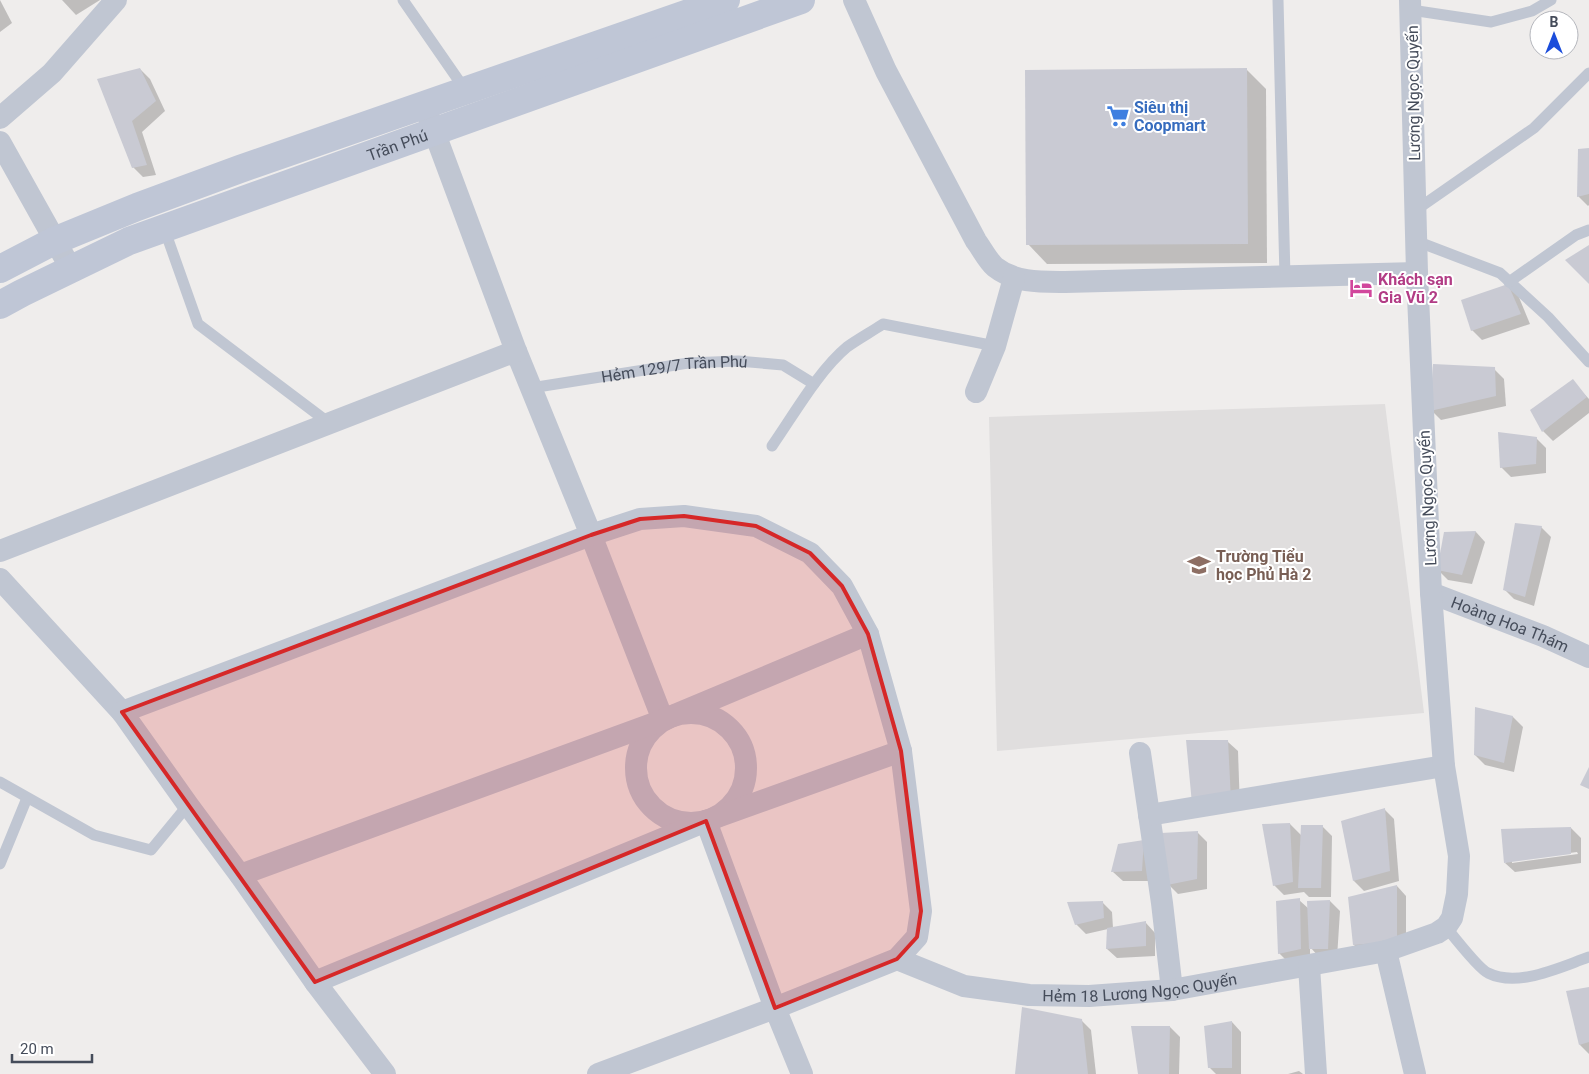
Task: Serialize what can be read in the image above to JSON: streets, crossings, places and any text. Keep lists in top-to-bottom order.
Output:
{
  "streets": {
    "main road": ["Trần Phú"],
    "street": ["Lương Ngọc Quyến", "Hoàng Hoa Thám", "Hẻm 18 Lương Ngọc Quyến"],
    "lane": ["Hẻm 129/7 Trần Phú"]
  },
  "crossings": [
    ["Lương Ngọc Quyến", "Hoàng Hoa Thám"]
  ],
  "places": {
    "supermarket": ["Siêu thị Coopmart"],
    "hotel": ["Khách sạn Gia Vũ 2"],
    "school or university": ["Trường Tiểu học Phủ Hà 2"]
  },
  "scale_bar": "20 m",
  "north": "top"
}
